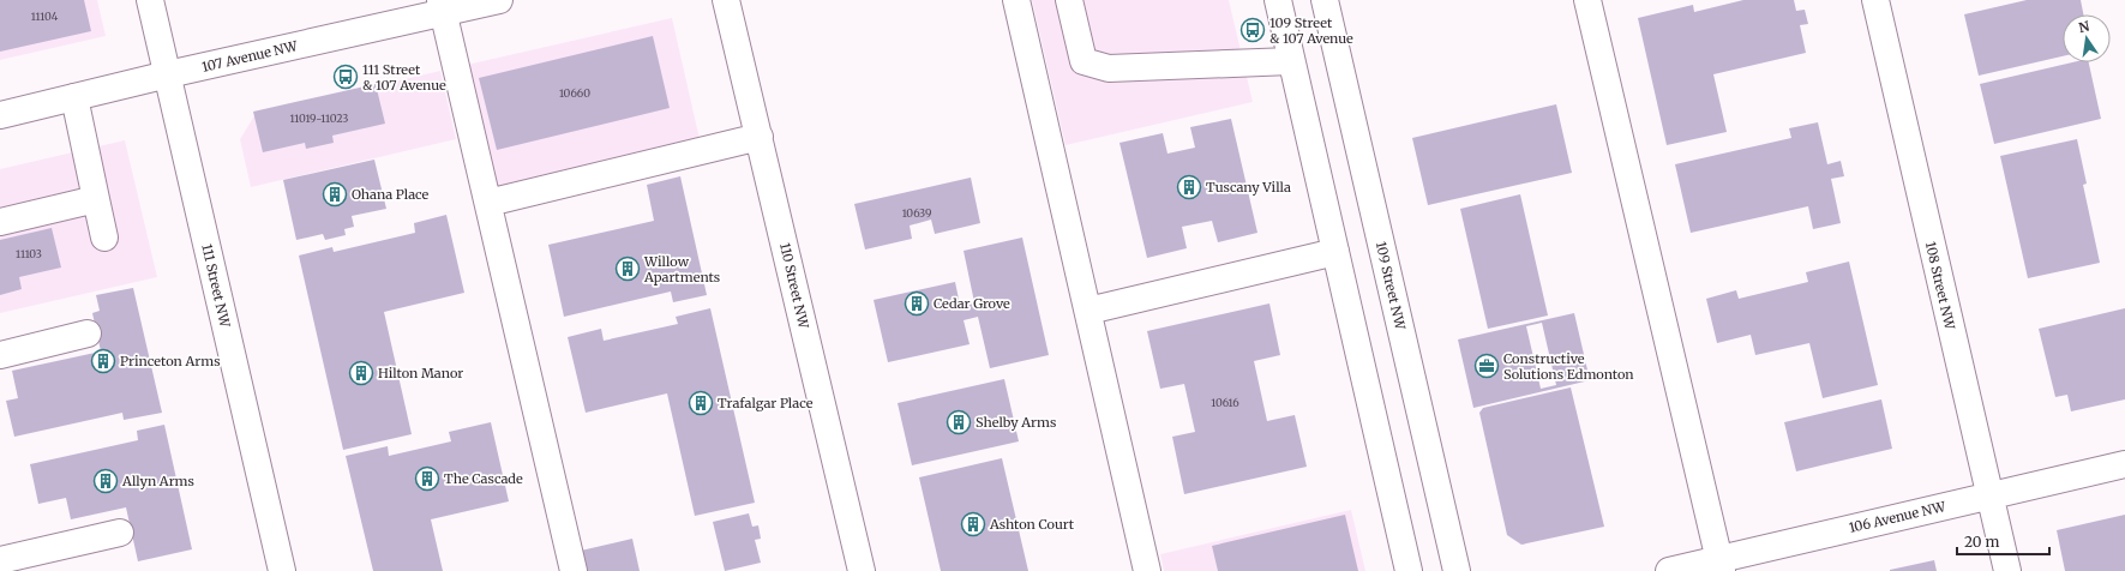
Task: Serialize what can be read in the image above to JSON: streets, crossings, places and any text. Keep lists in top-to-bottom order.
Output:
{
  "streets": {
    "street": [
      "107 Avenue NW",
      "111 Street NW",
      "110 Street NW",
      "109 Street NW",
      "108 Street NW",
      "106 Avenue NW"
    ]
  },
  "crossings": [
    ["107 Avenue NW", "111 Street NW"],
    ["108 Street NW", "106 Avenue NW"]
  ],
  "places": {
    "bus stop": ["109 Street & 107 Avenue", "111 Street & 107 Avenue"],
    "building": [
      "Tuscany Villa",
      "Ohana Place",
      "Willow Apartments",
      "Cedar Grove",
      "Princeton Arms",
      "Hilton Manor",
      "Trafalgar Place",
      "Shelby Arms",
      "The Cascade",
      "Allyn Arms",
      "Ashton Court"
    ],
    "office": ["Constructive Solutions Edmonton"]
  },
  "house_numbers": [
    "11104",
    "10660",
    "11019-11023",
    "10639",
    "11103",
    "10616"
  ],
  "scale_bar": "20 m",
  "north": "top"
}
